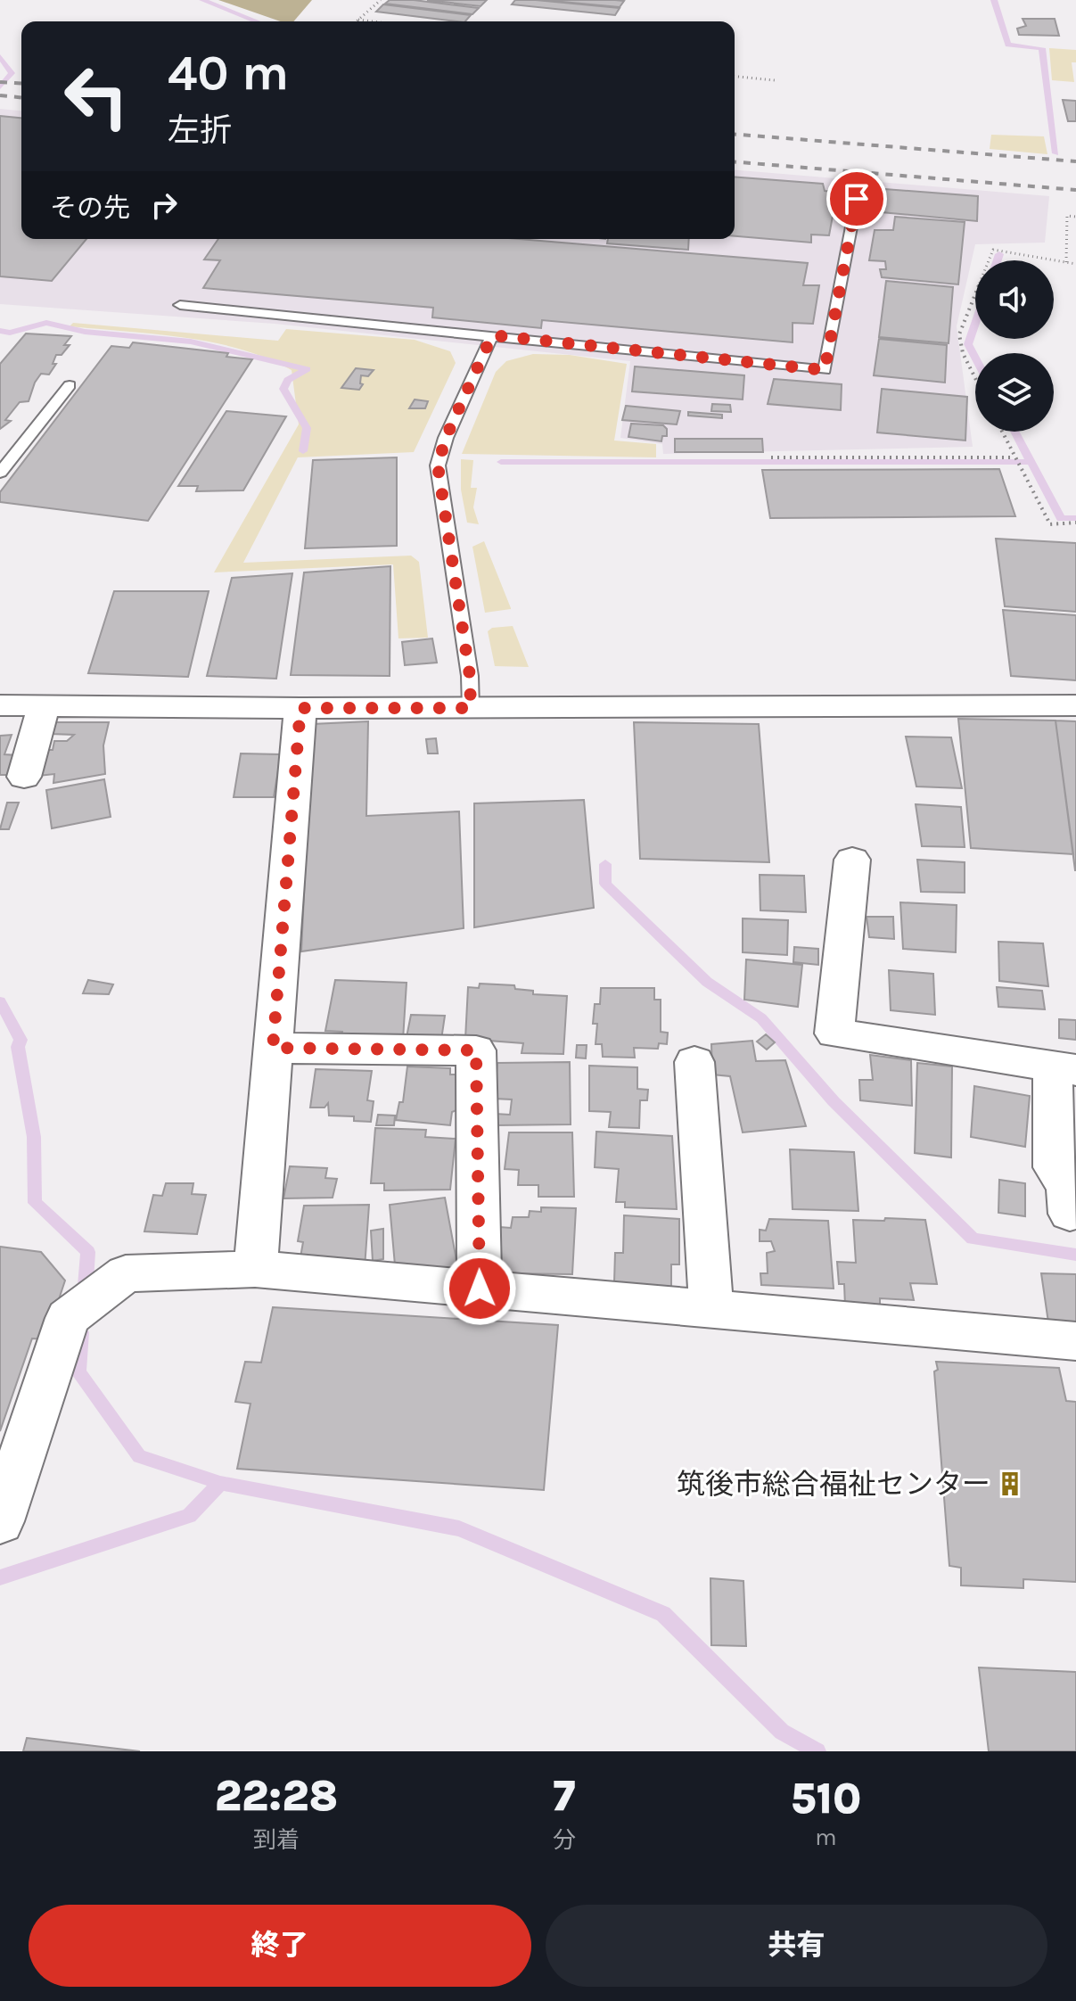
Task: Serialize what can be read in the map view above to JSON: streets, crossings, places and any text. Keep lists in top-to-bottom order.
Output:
{
  "places": {
    "building": ["筑後市総合福祉センター"]
  },
  "page": {
    "turn": ["40 m", "左折"],
    "then": "その先",
    "eta": [
      "22:28",
      "到着",
      "7",
      "分",
      "510",
      "m"
    ],
    "buttons": ["終了", "共有"]
  }
}
